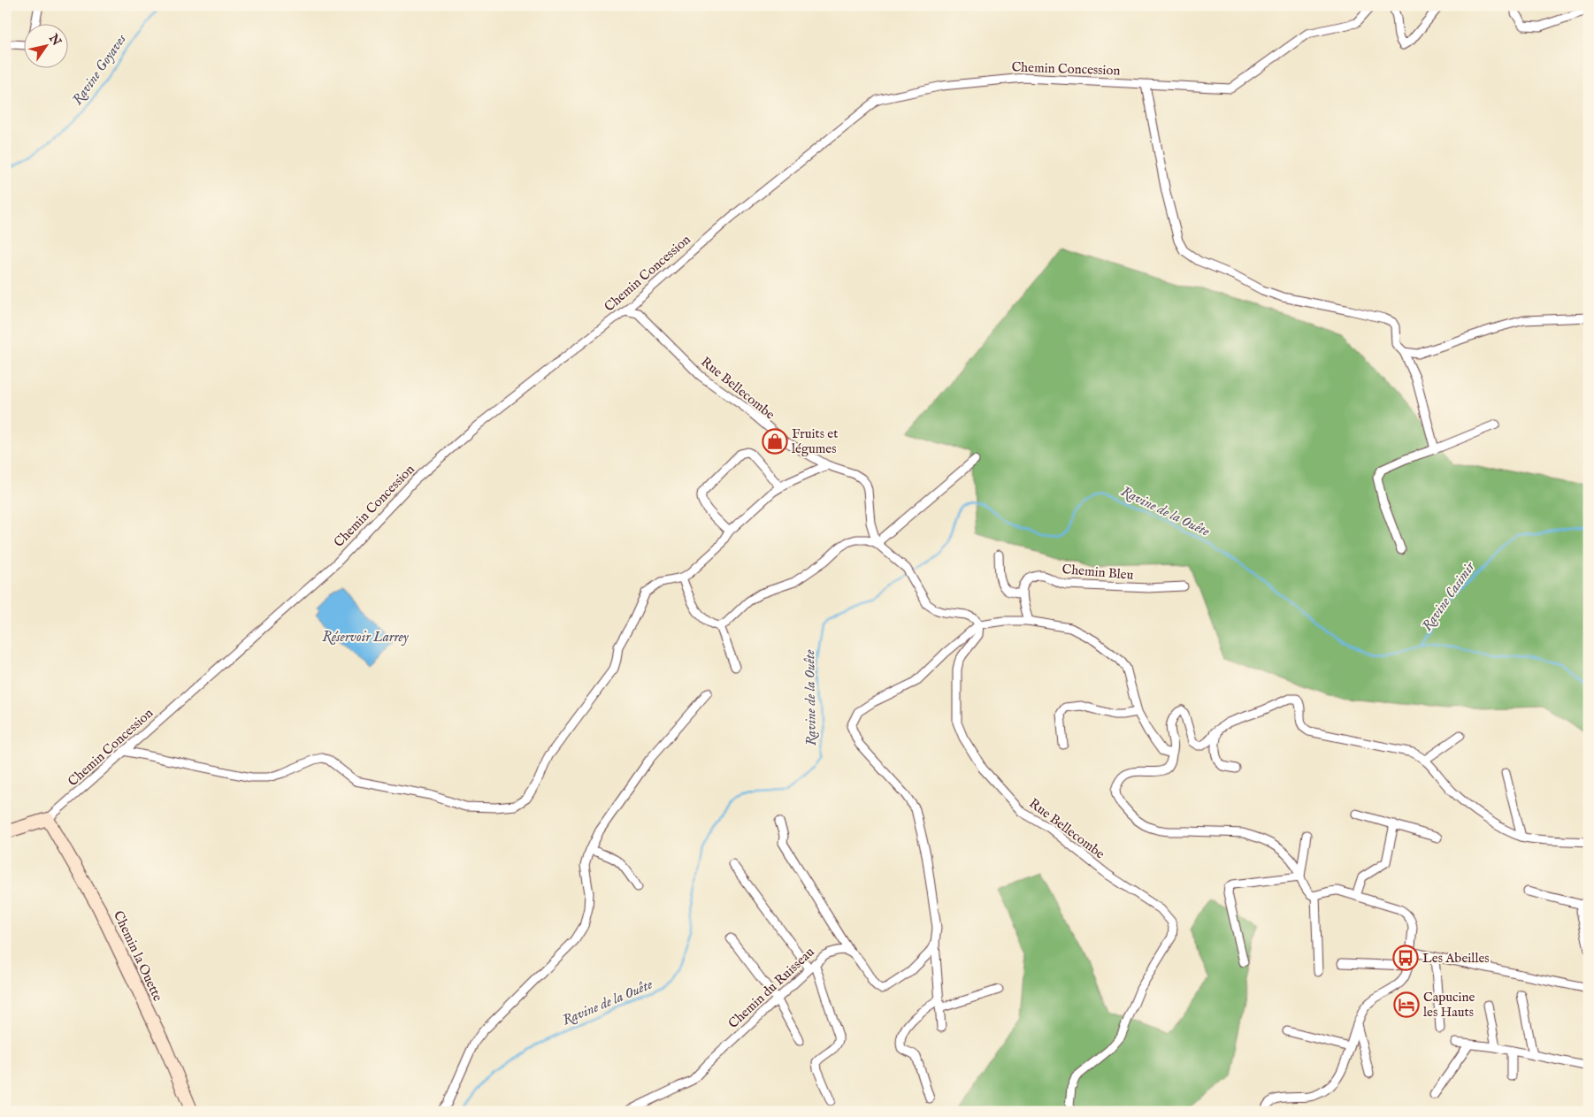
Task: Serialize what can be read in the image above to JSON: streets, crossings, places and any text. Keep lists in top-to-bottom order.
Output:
{
  "streets": {
    "street": [
      "Chemin Concession",
      "Rue Bellecombe",
      "Chemin Bleu",
      "Chemin la Ouette",
      "Chemin du Ruisseau"
    ]
  },
  "crossings": [
    ["Chemin Concession", "Rue Bellecombe"],
    ["Chemin Concession", "Chemin la Ouette"]
  ],
  "water": [
    "Ravine Goyaves",
    "Ravine de la Ouête",
    "Ravine Casimir",
    "Réservoir Larrey"
  ],
  "places": {
    "shop": ["Fruits et légumes"],
    "bus stop": ["Les Abeilles"],
    "hotel": ["Capucine les Hauts"]
  },
  "north": "top right"
}
